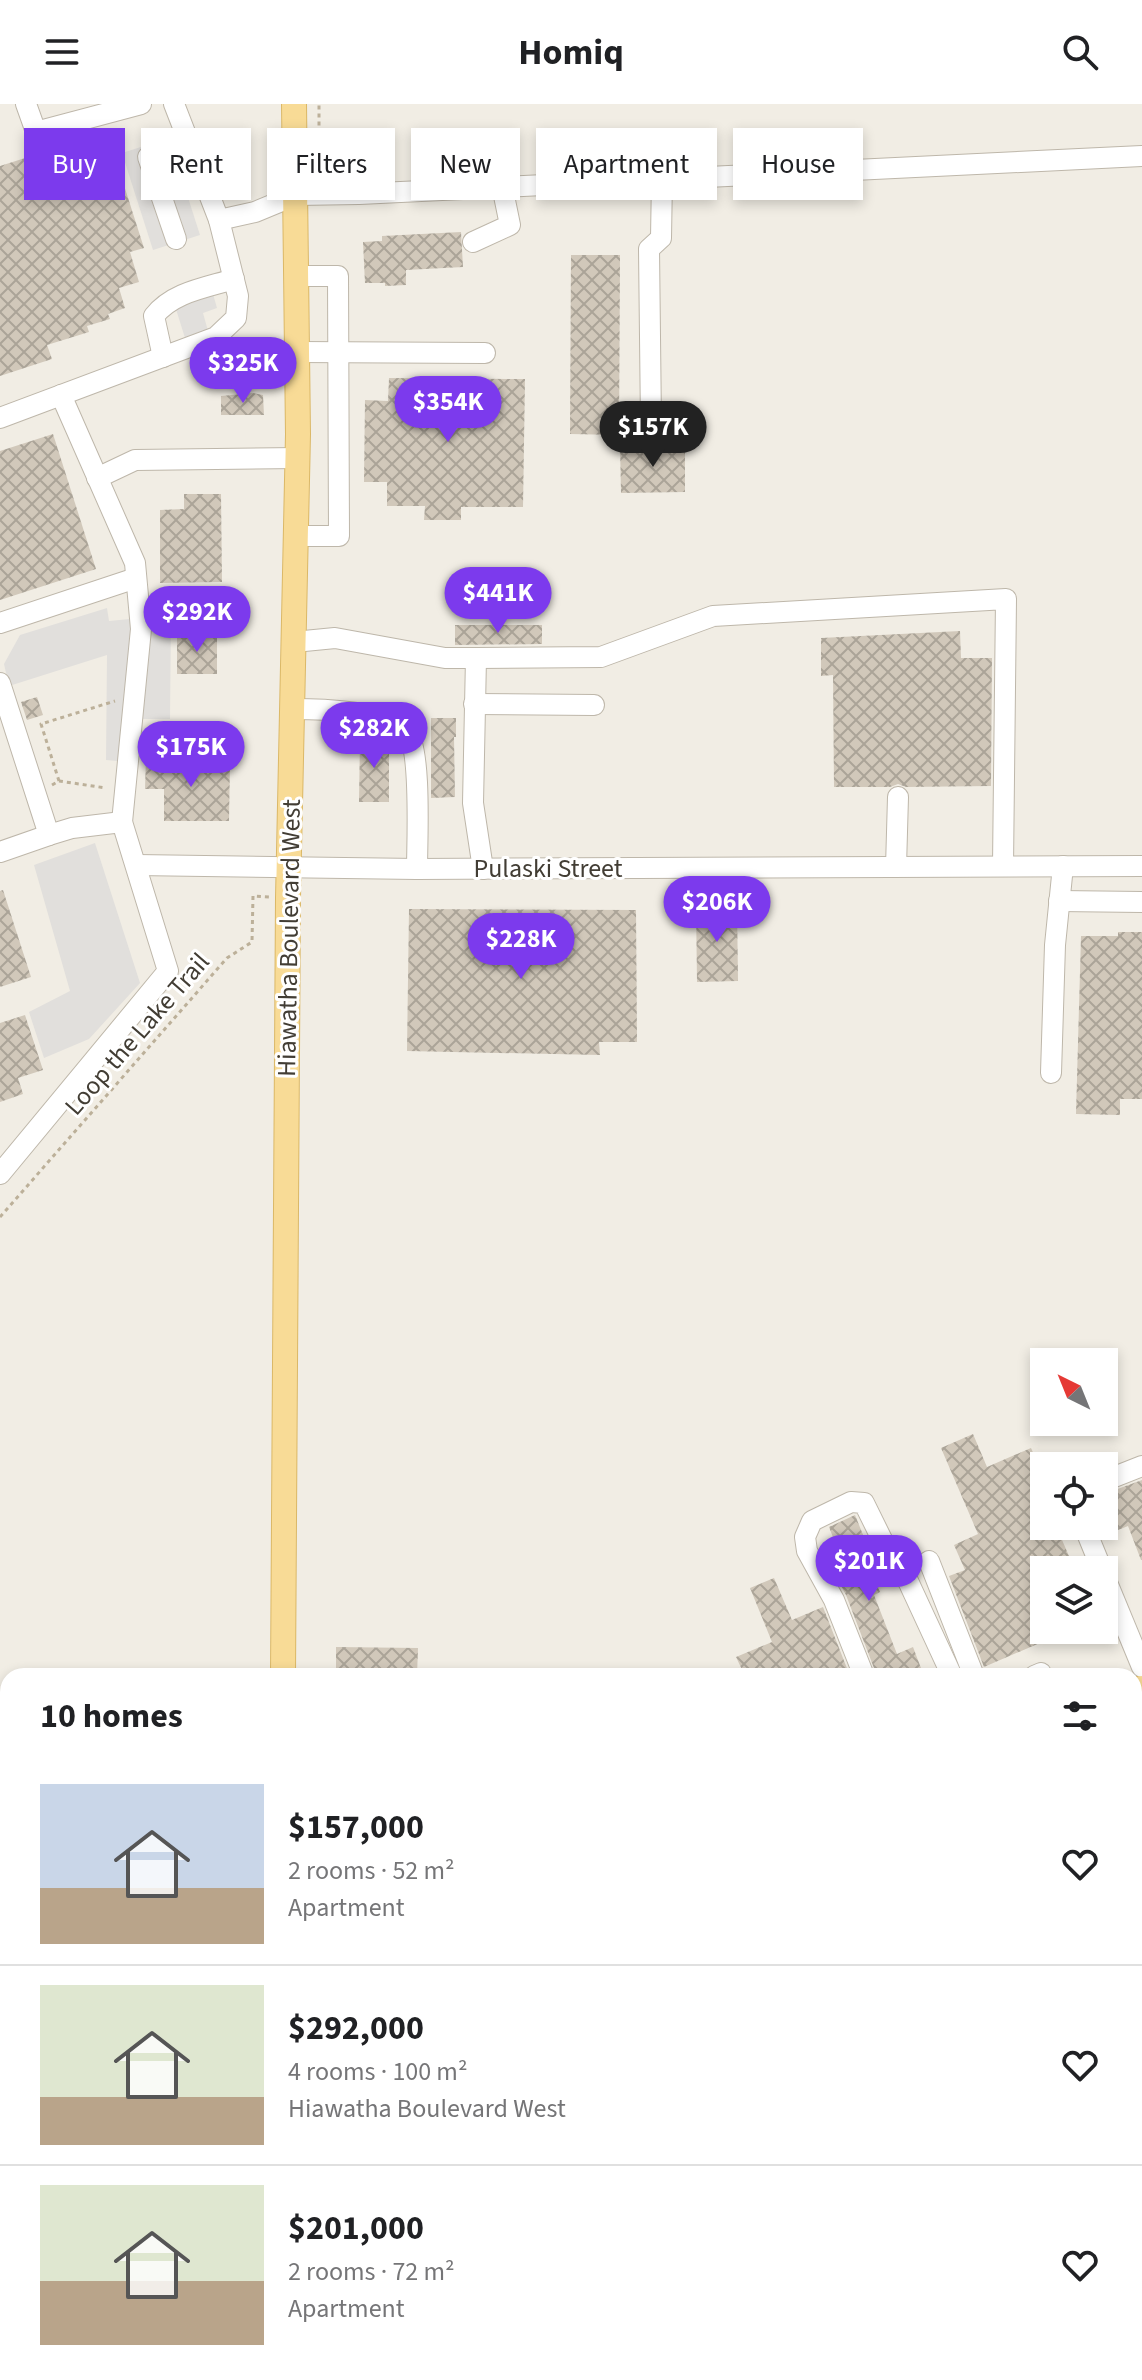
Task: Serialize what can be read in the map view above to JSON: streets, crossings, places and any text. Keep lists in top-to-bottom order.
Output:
{
  "streets": {
    "main road": ["Hiawatha Boulevard West"],
    "street": ["Pulaski Street"],
    "path": ["Loop the Lake Trail"]
  },
  "crossings": [
    ["Pulaski Street", "Hiawatha Boulevard West"],
    ["Hiawatha Boulevard West", "Loop the Lake Trail"]
  ],
  "north": "top left",
  "page": {
    "header": "Homiq",
    "chip": [
      "Buy",
      "Rent",
      "Filters",
      "New",
      "Apartment",
      "House"
    ],
    "price": [
      "$325K",
      "$354K",
      "$157K",
      "$441K",
      "$292K",
      "$282K",
      "$175K",
      "$206K",
      "$228K",
      "$201K"
    ],
    "heading": "10 homes",
    "list": [
      {
        "name": "$157,000",
        "note": "2 rooms · 52 m² · Apartment"
      },
      {
        "name": "$292,000",
        "note": "4 rooms · 100 m² · Hiawatha Boulevard West"
      },
      {
        "name": "$201,000",
        "note": "2 rooms · 72 m² · Apartment"
      }
    ]
  }
}
